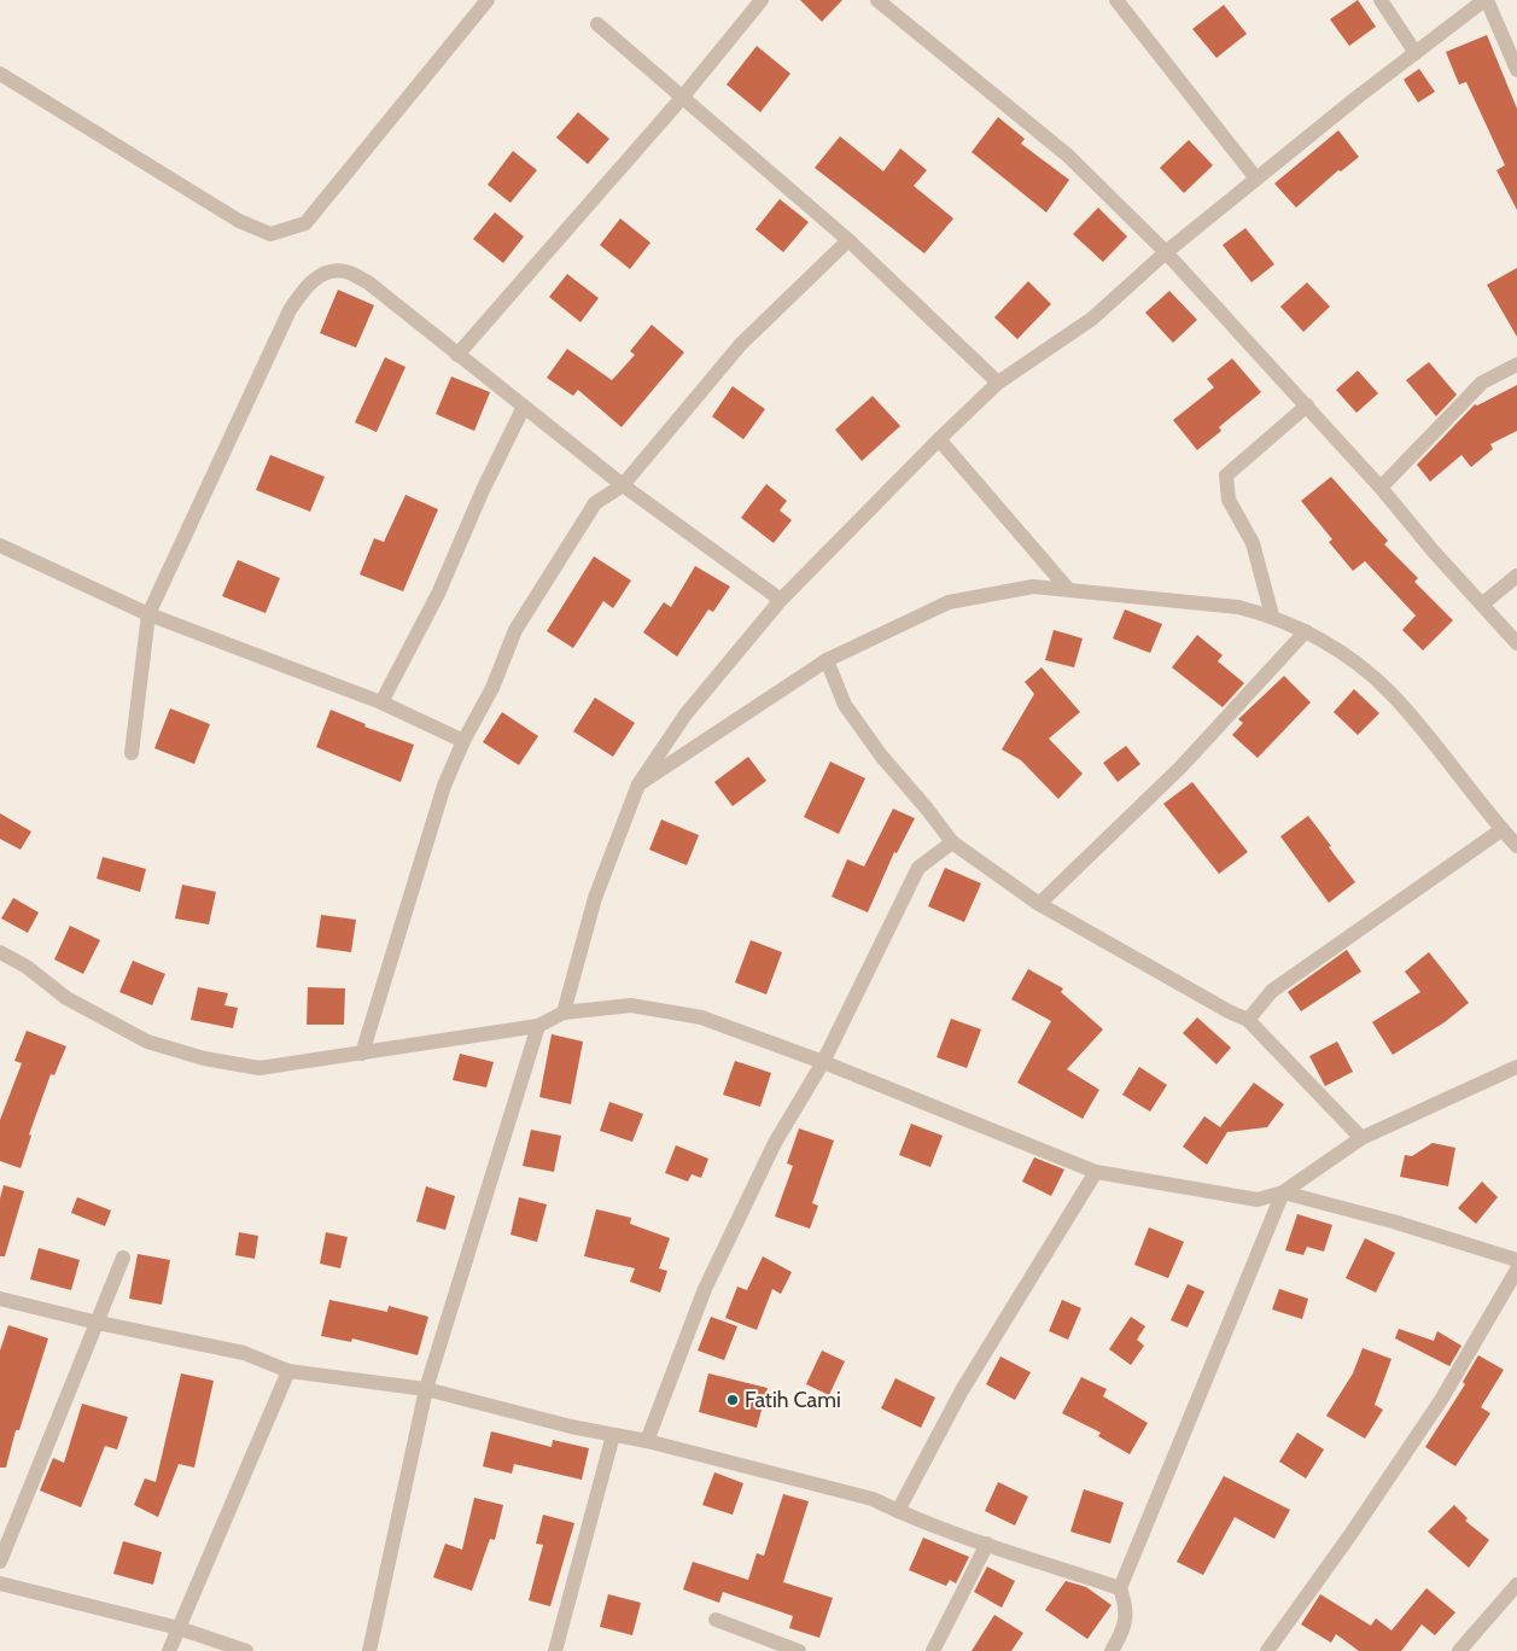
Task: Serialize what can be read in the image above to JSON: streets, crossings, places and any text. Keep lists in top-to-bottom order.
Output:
{
  "places": ["Fatih Cami"]
}
